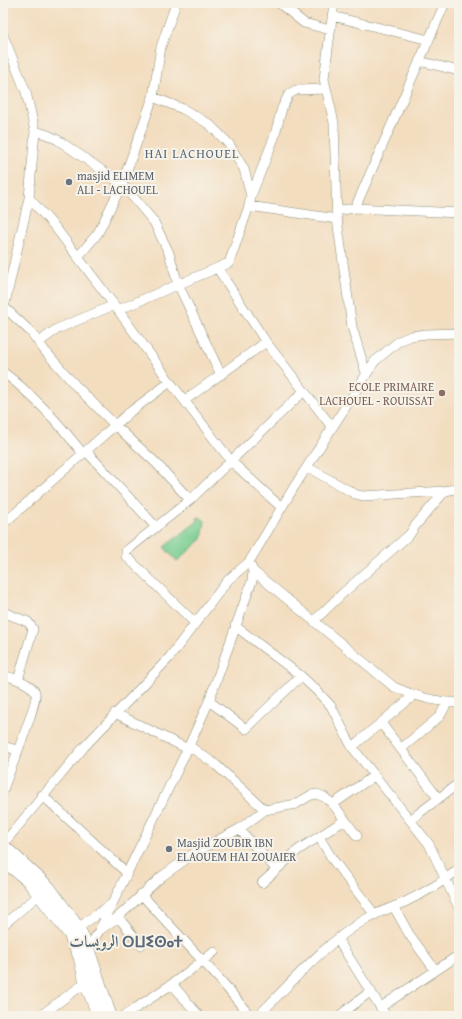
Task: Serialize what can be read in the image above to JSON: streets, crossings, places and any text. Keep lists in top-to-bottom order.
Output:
{
  "districts": ["HAI LACHOUEL", "الرويسات ⵔⵡⵉⵙⴰⵜ"],
  "places": ["masjid ELIMEM ALI - LACHOUEL", "ECOLE PRIMAIRE LACHOUEL - ROUISSAT", "Masjid ZOUBIR IBN ELAOUEM HAI ZOUAIER"]
}
